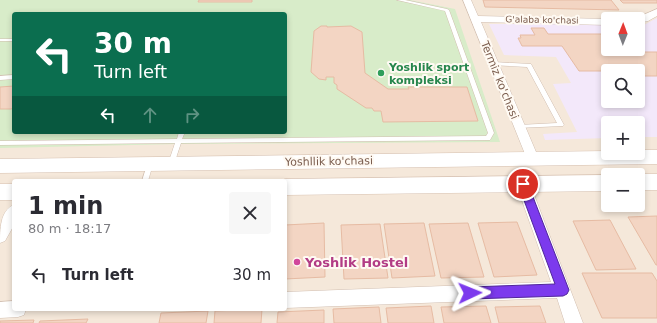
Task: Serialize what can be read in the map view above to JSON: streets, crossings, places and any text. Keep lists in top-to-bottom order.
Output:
{
  "streets": {
    "main road": ["Yoshllik ko'chasi"],
    "street": ["G'alaba ko'chasi", "Termiz ko'chasi"]
  },
  "crossings": [
    ["G'alaba ko'chasi", "Termiz ko'chasi"],
    ["Termiz ko'chasi", "Yoshllik ko'chasi"]
  ],
  "places": ["Yoshlik sport kompleksi", "Yoshlik Hostel"],
  "north": "top",
  "page": {
    "map_buttons": ["+", "−"],
    "turn": ["30 m", "Turn left"],
    "heading": ["1 min", "80 m · 18:17"],
    "list": [
      {
        "name": "Turn left",
        "value": "30 m"
      }
    ]
  }
}
